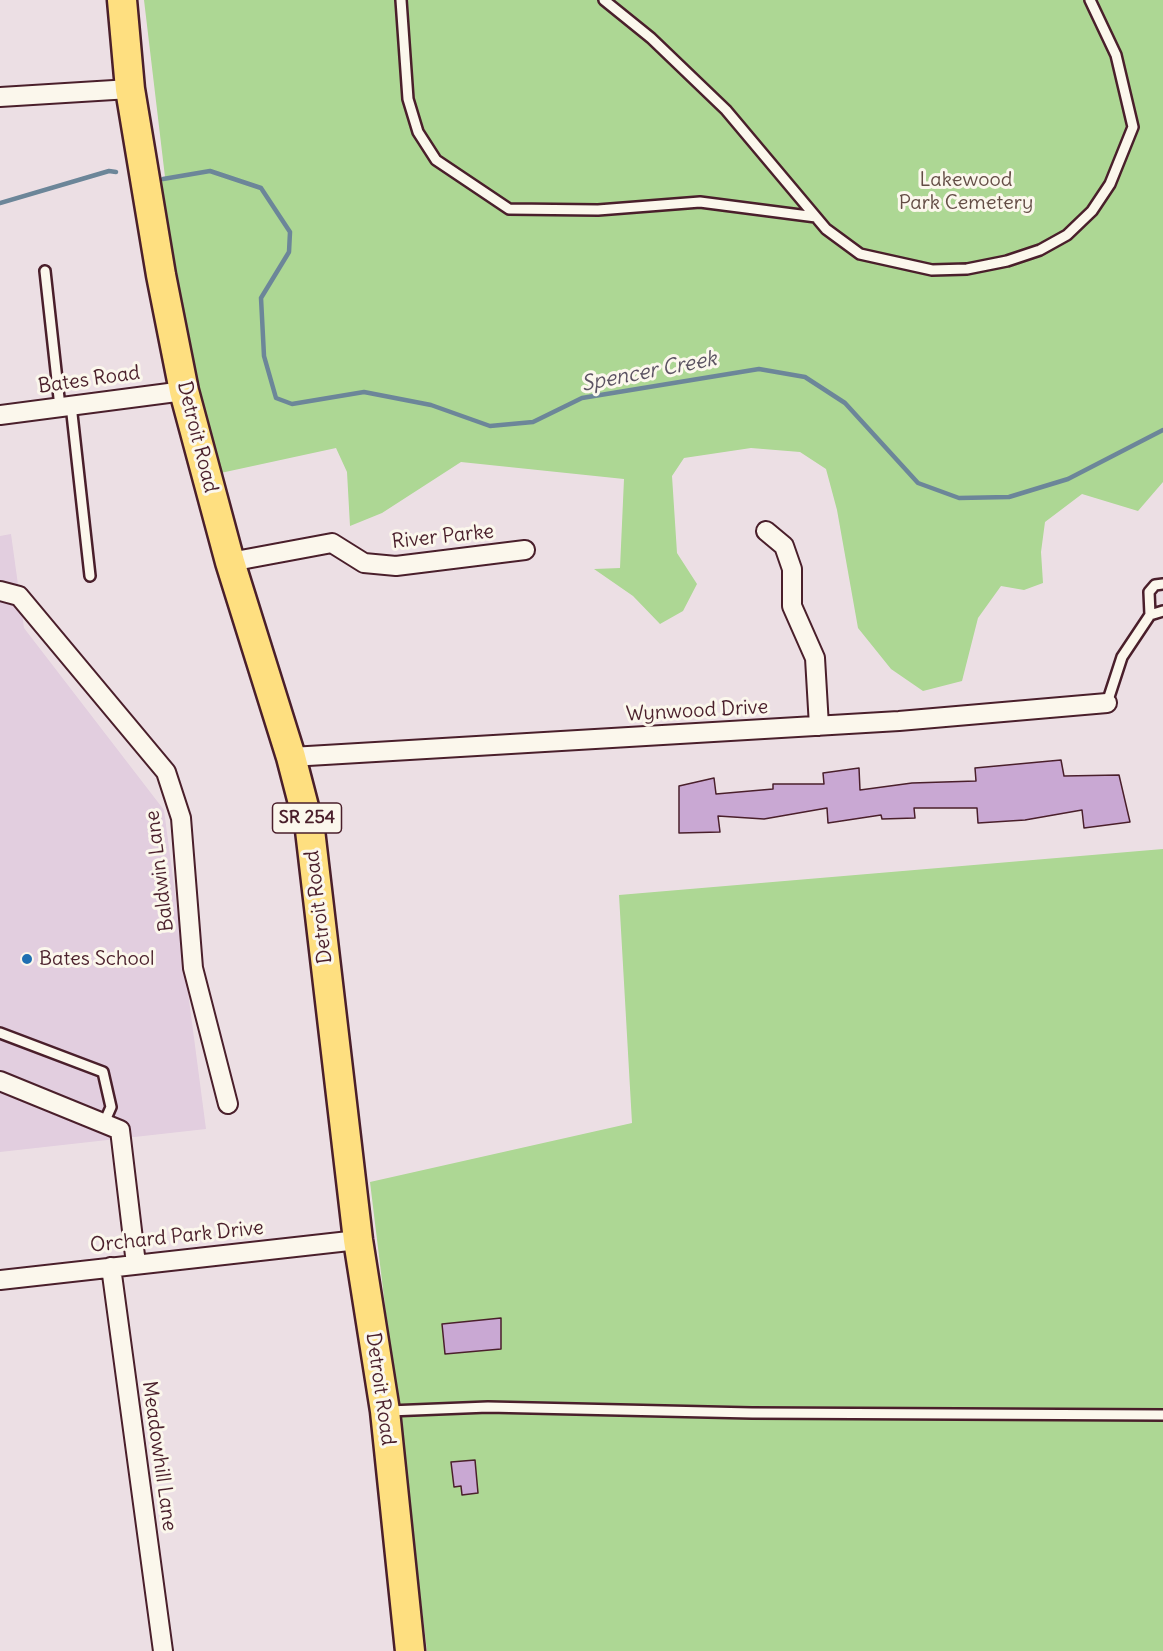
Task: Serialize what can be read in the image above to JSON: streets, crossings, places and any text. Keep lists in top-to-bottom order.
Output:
{
  "streets": {
    "main road": ["Detroit Road", "SR 254"],
    "street": [
      "Bates Road",
      "River Parke",
      "Wynwood Drive",
      "Baldwin Lane",
      "Orchard Park Drive",
      "Meadowhill Lane"
    ]
  },
  "crossings": [
    ["Bates Road", "Detroit Road"],
    ["Detroit Road", "River Parke"],
    ["Detroit Road", "Wynwood Drive"],
    ["Detroit Road", "Orchard Park Drive"],
    ["Orchard Park Drive", "Meadowhill Lane"]
  ],
  "water": ["Spencer Creek"],
  "parks": ["Lakewood Park Cemetery"],
  "places": ["Bates School"]
}
